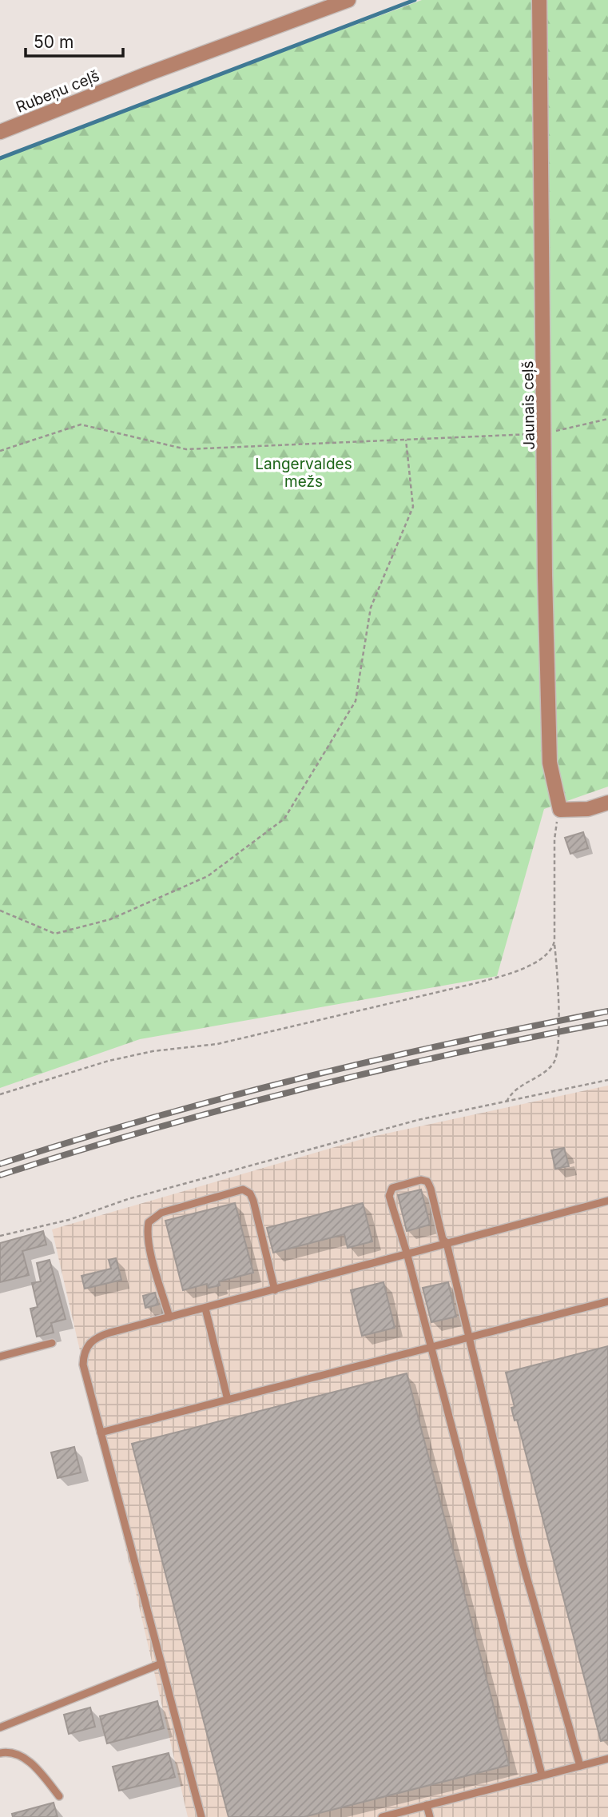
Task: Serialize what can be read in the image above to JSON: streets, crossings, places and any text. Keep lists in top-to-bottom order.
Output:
{
  "streets": {
    "street": ["Rubeņu ceļš", "Jaunais ceļš"]
  },
  "parks": ["Langervaldes mežs"],
  "scale_bar": "50 m"
}
